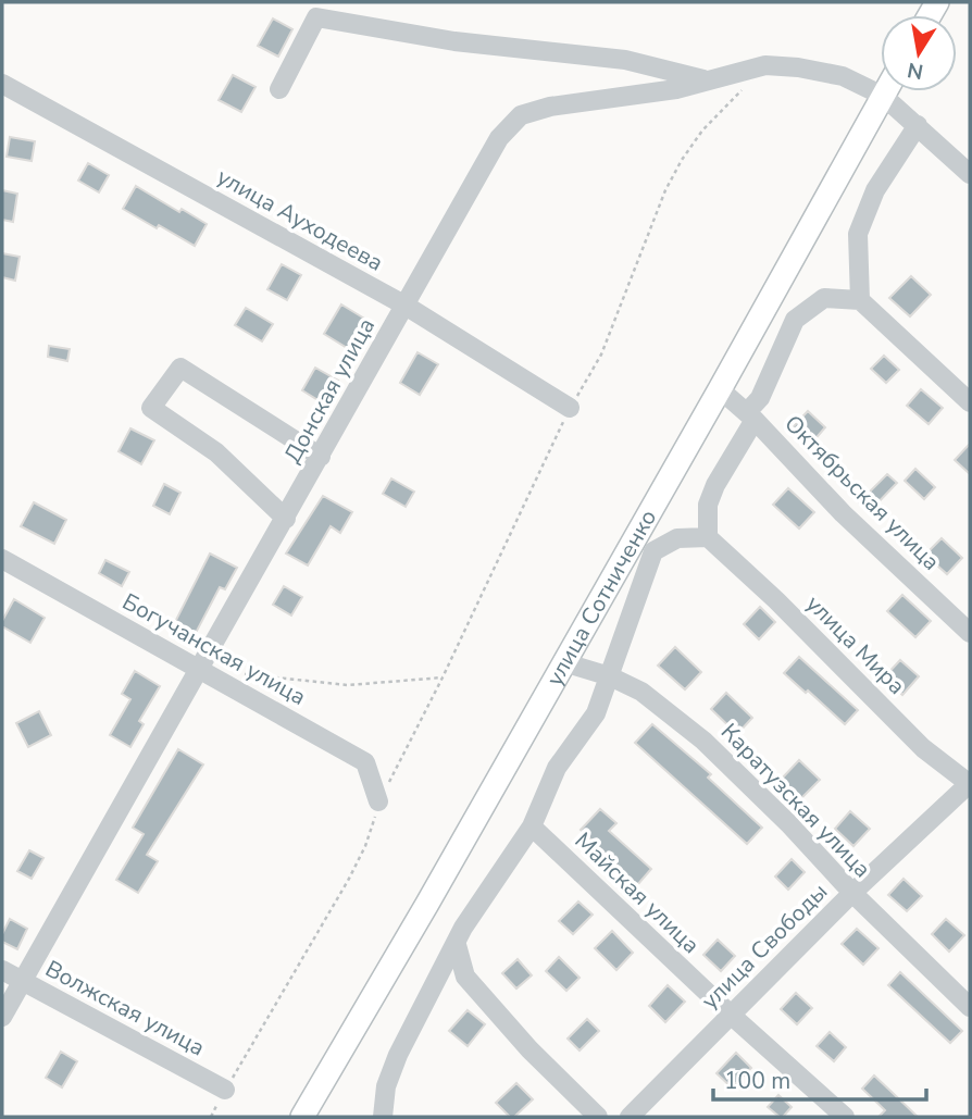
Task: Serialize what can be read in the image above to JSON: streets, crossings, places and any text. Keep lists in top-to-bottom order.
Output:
{
  "streets": {
    "main road": ["улица Сотниченко"],
    "street": [
      "улица Ауходеева",
      "Донская улица",
      "Октябрьская улица",
      "улица Мира",
      "Богучанская улица",
      "Каратузская улица",
      "Майская улица",
      "улица Свободы",
      "Волжская улица"
    ]
  },
  "crossings": [
    ["улица Ауходеева", "Донская улица"],
    ["Донская улица", "улица Сотниченко"],
    ["Донская улица", "Богучанская улица"],
    ["Донская улица", "Волжская улица"],
    ["Октябрьская улица", "улица Сотниченко"],
    ["улица Сотниченко", "Каратузская улица"],
    ["улица Мира", "улица Свободы"],
    ["Каратузская улица", "улица Свободы"],
    ["Майская улица", "улица Свободы"]
  ],
  "scale_bar": "100 m",
  "north": "bottom"
}
